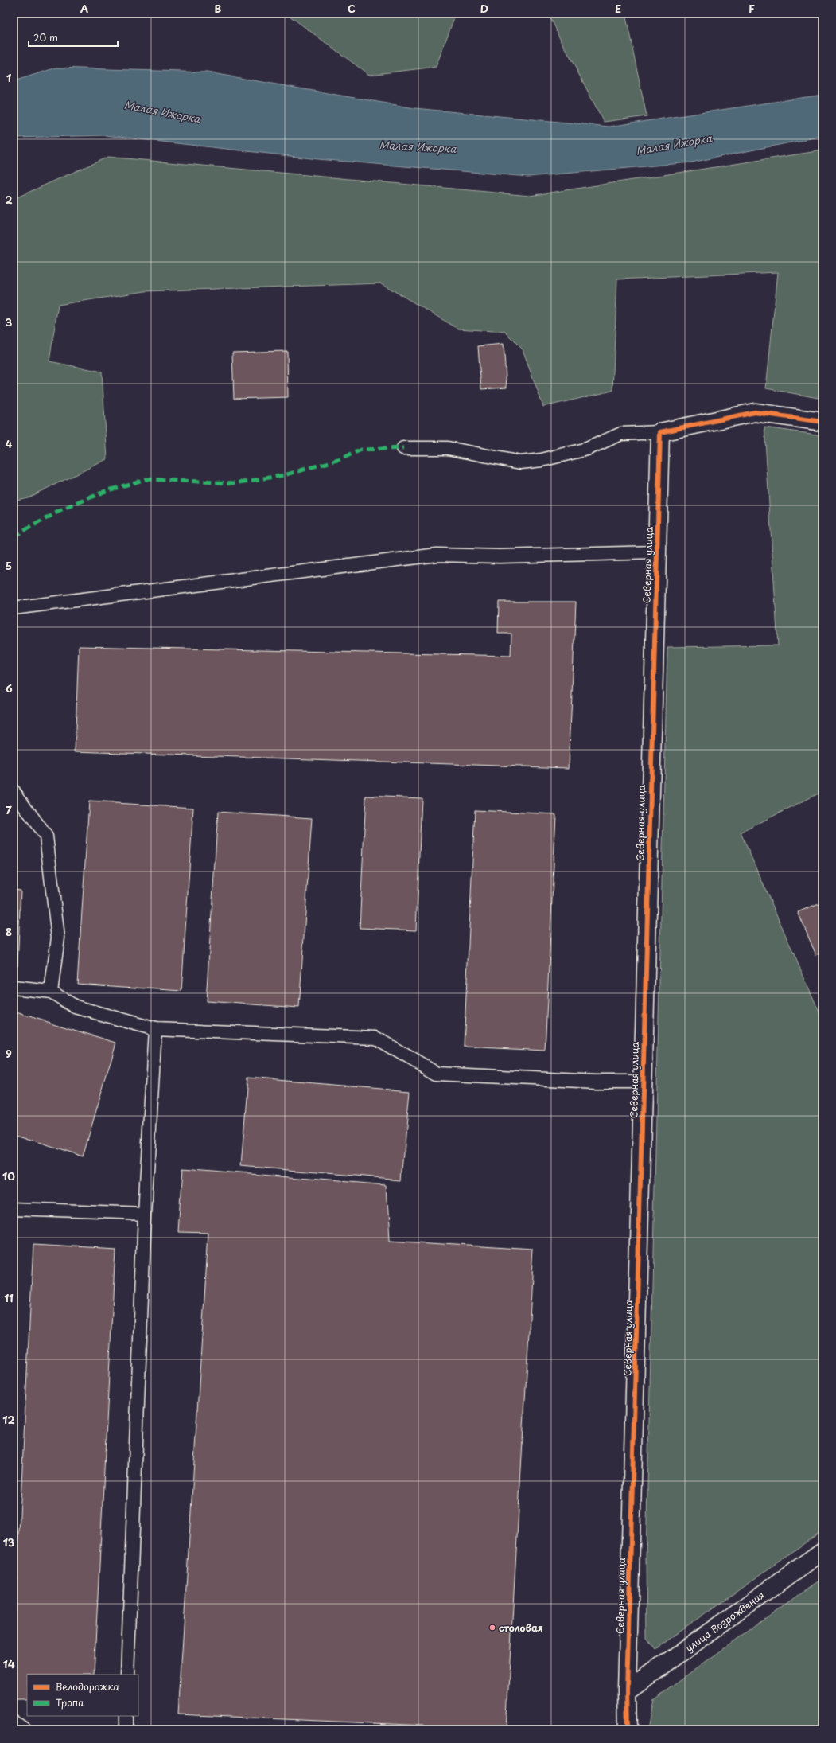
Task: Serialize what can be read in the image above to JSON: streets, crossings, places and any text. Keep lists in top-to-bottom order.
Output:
{
  "streets": {
    "street": ["Северная улица", "улица Возрождения"]
  },
  "crossings": [
    ["Северная улица", "улица Возрождения"]
  ],
  "water": ["Малая Ижорка"],
  "places": ["столовая"],
  "legend": ["Велодорожка", "Тропа"],
  "scale_bar": "20 m",
  "grid": {
    "columns": [
      "A",
      "B",
      "C",
      "D",
      "E",
      "F"
    ],
    "rows": [
      "1",
      "2",
      "3",
      "4",
      "5",
      "6",
      "7",
      "8",
      "9",
      "10",
      "11",
      "12",
      "13",
      "14"
    ]
  }
}
